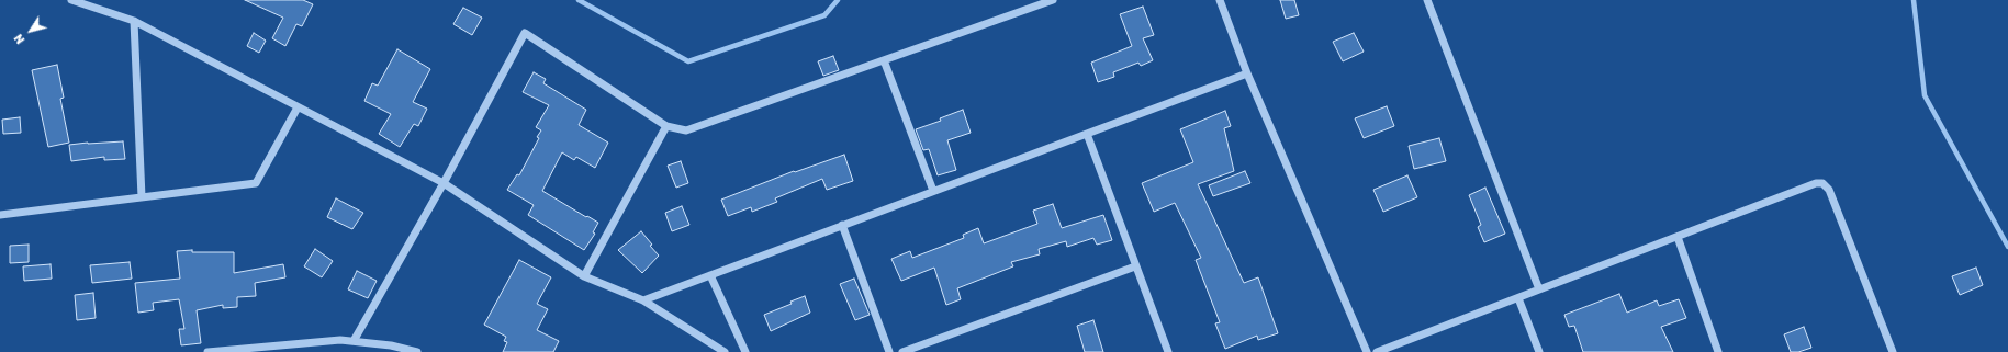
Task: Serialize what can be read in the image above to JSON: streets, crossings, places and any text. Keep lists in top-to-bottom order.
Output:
{
  "north": "bottom left"
}
